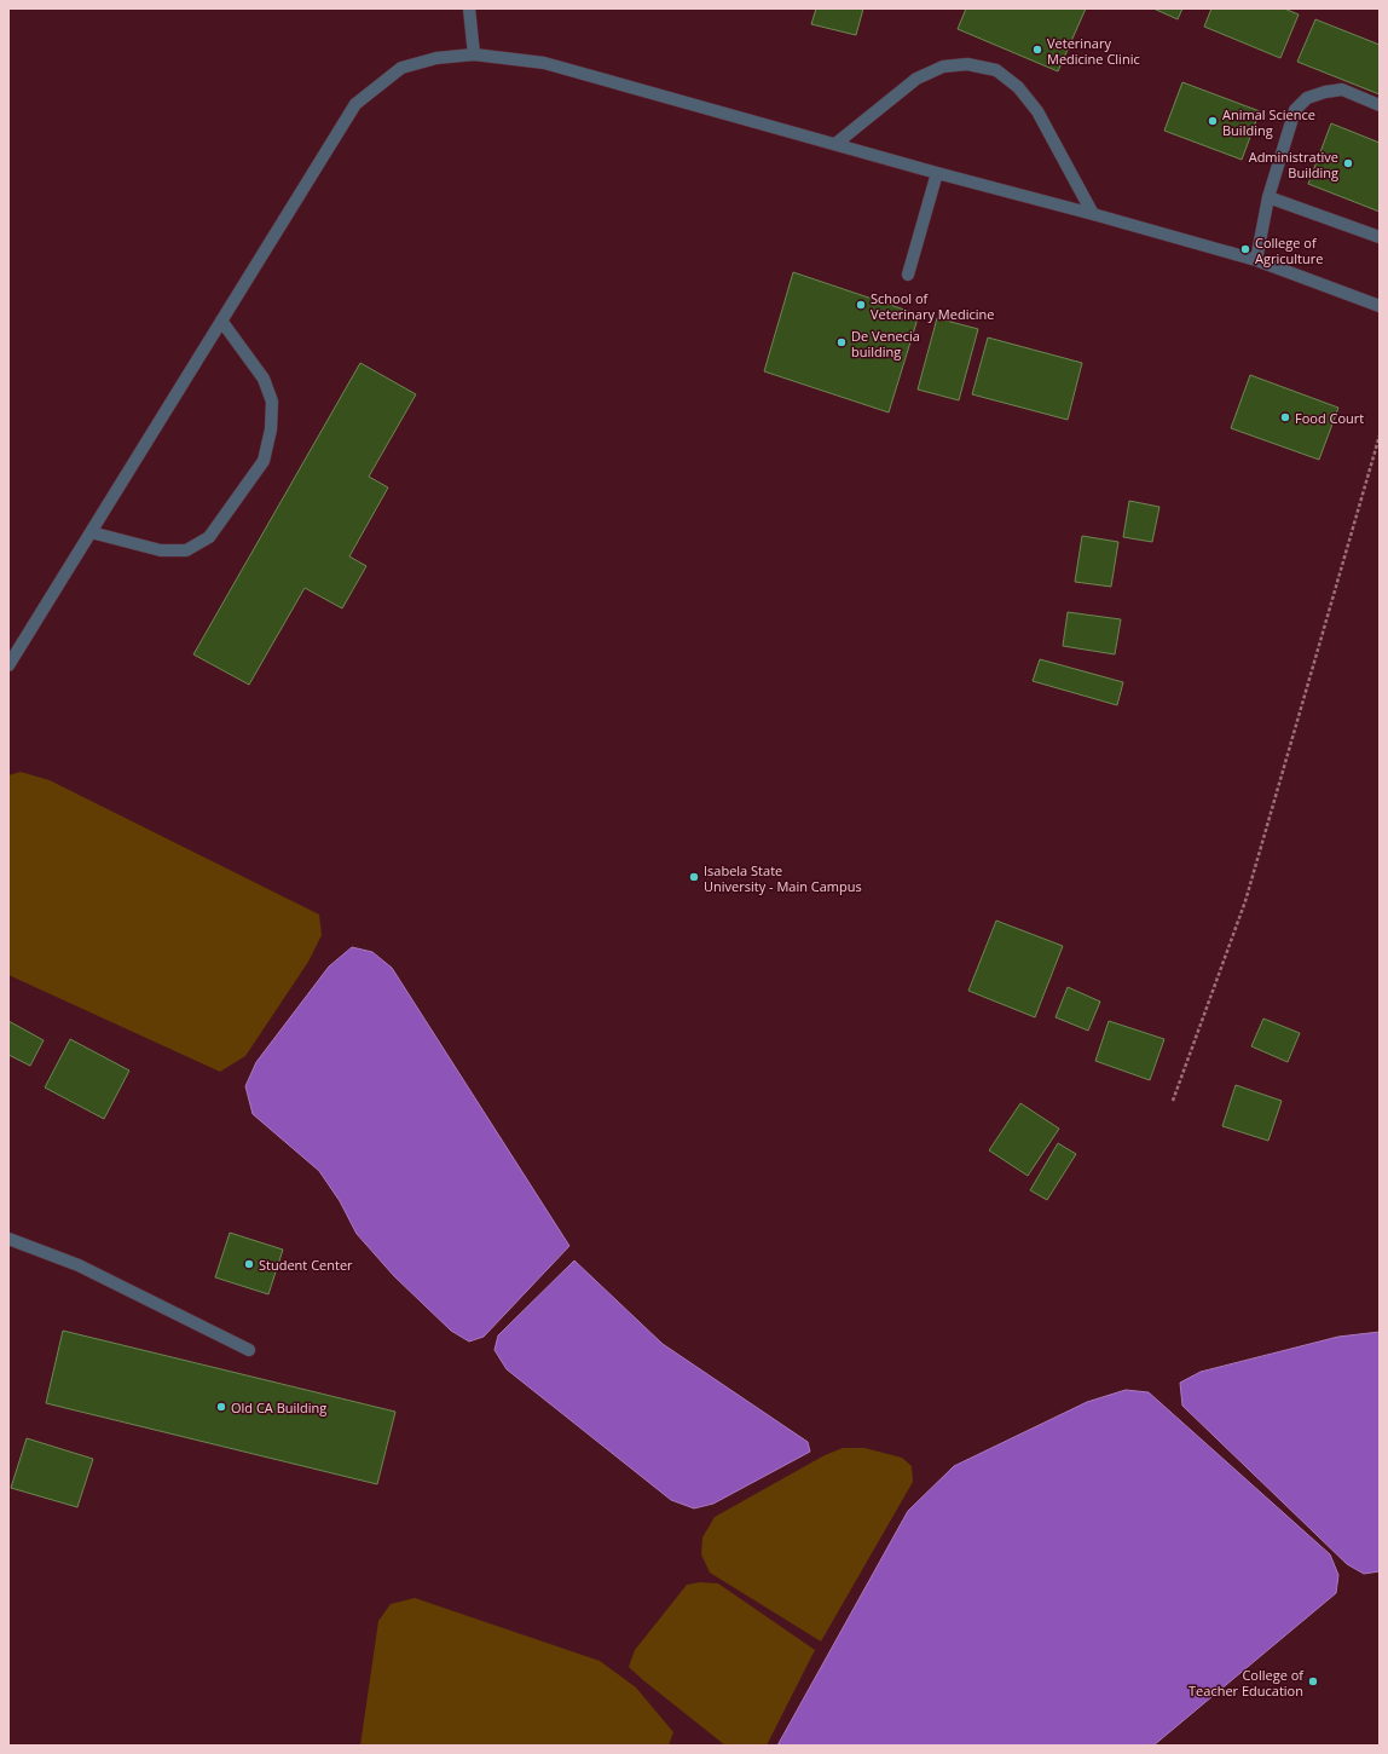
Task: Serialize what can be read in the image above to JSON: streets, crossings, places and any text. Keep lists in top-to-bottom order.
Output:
{
  "places": [
    "Veterinary Medicine Clinic",
    "Animal Science Building",
    "Administrative Building",
    "College of Agriculture",
    "School of Veterinary Medicine",
    "De Venecia building",
    "Food Court",
    "Isabela State University - Main Campus",
    "Student Center",
    "Old CA Building",
    "College of Teacher Education"
  ]
}
